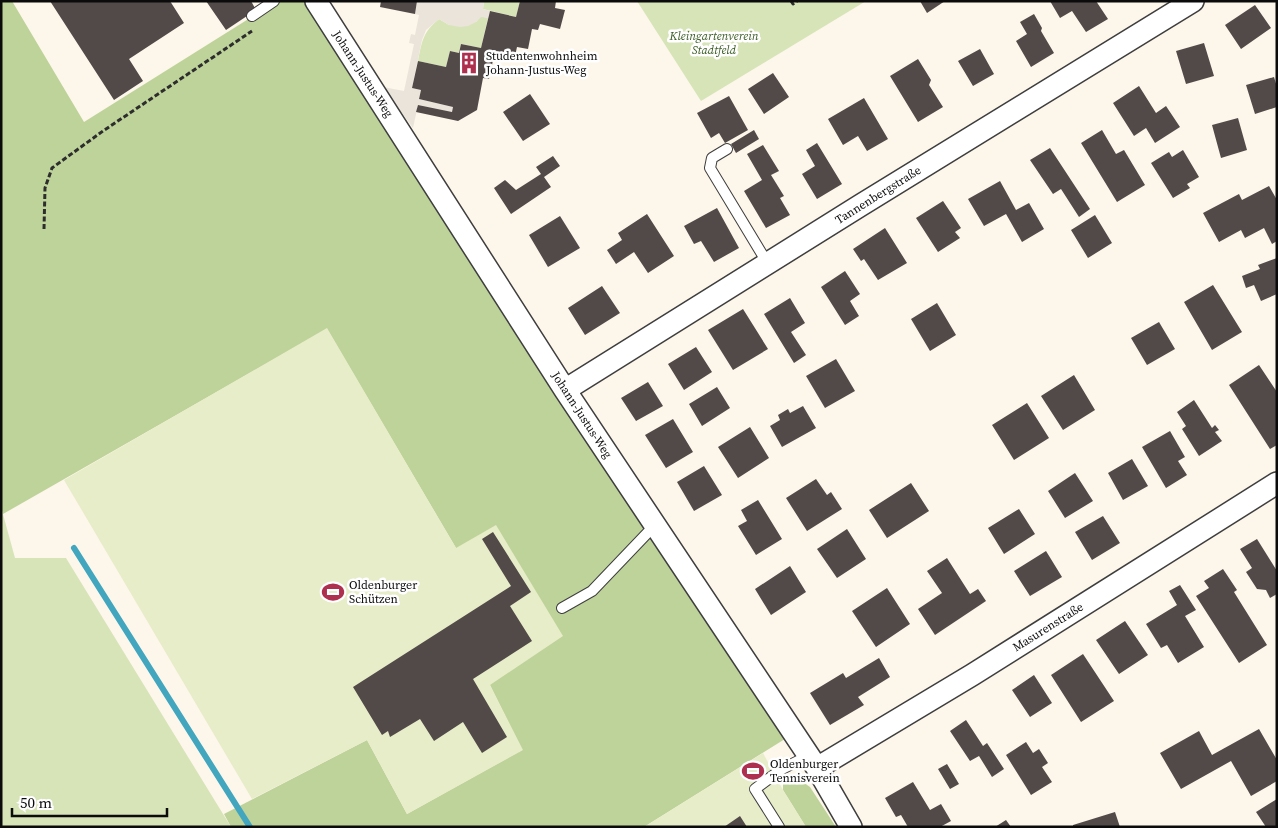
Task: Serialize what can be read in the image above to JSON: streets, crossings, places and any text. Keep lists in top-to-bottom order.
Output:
{
  "streets": {
    "street": ["Johann-Justus-Weg", "Tannenbergstraße", "Masurenstraße"]
  },
  "crossings": [
    ["Johann-Justus-Weg", "Tannenbergstraße"],
    ["Johann-Justus-Weg", "Masurenstraße"]
  ],
  "parks": ["Kleingartenverein Stadtfeld"],
  "places": {
    "building": ["Studentenwohnheim Johann-Justus-Weg"],
    "sports": ["Oldenburger Schützen", "Oldenburger Tennisverein"]
  },
  "scale_bar": "50 m"
}
